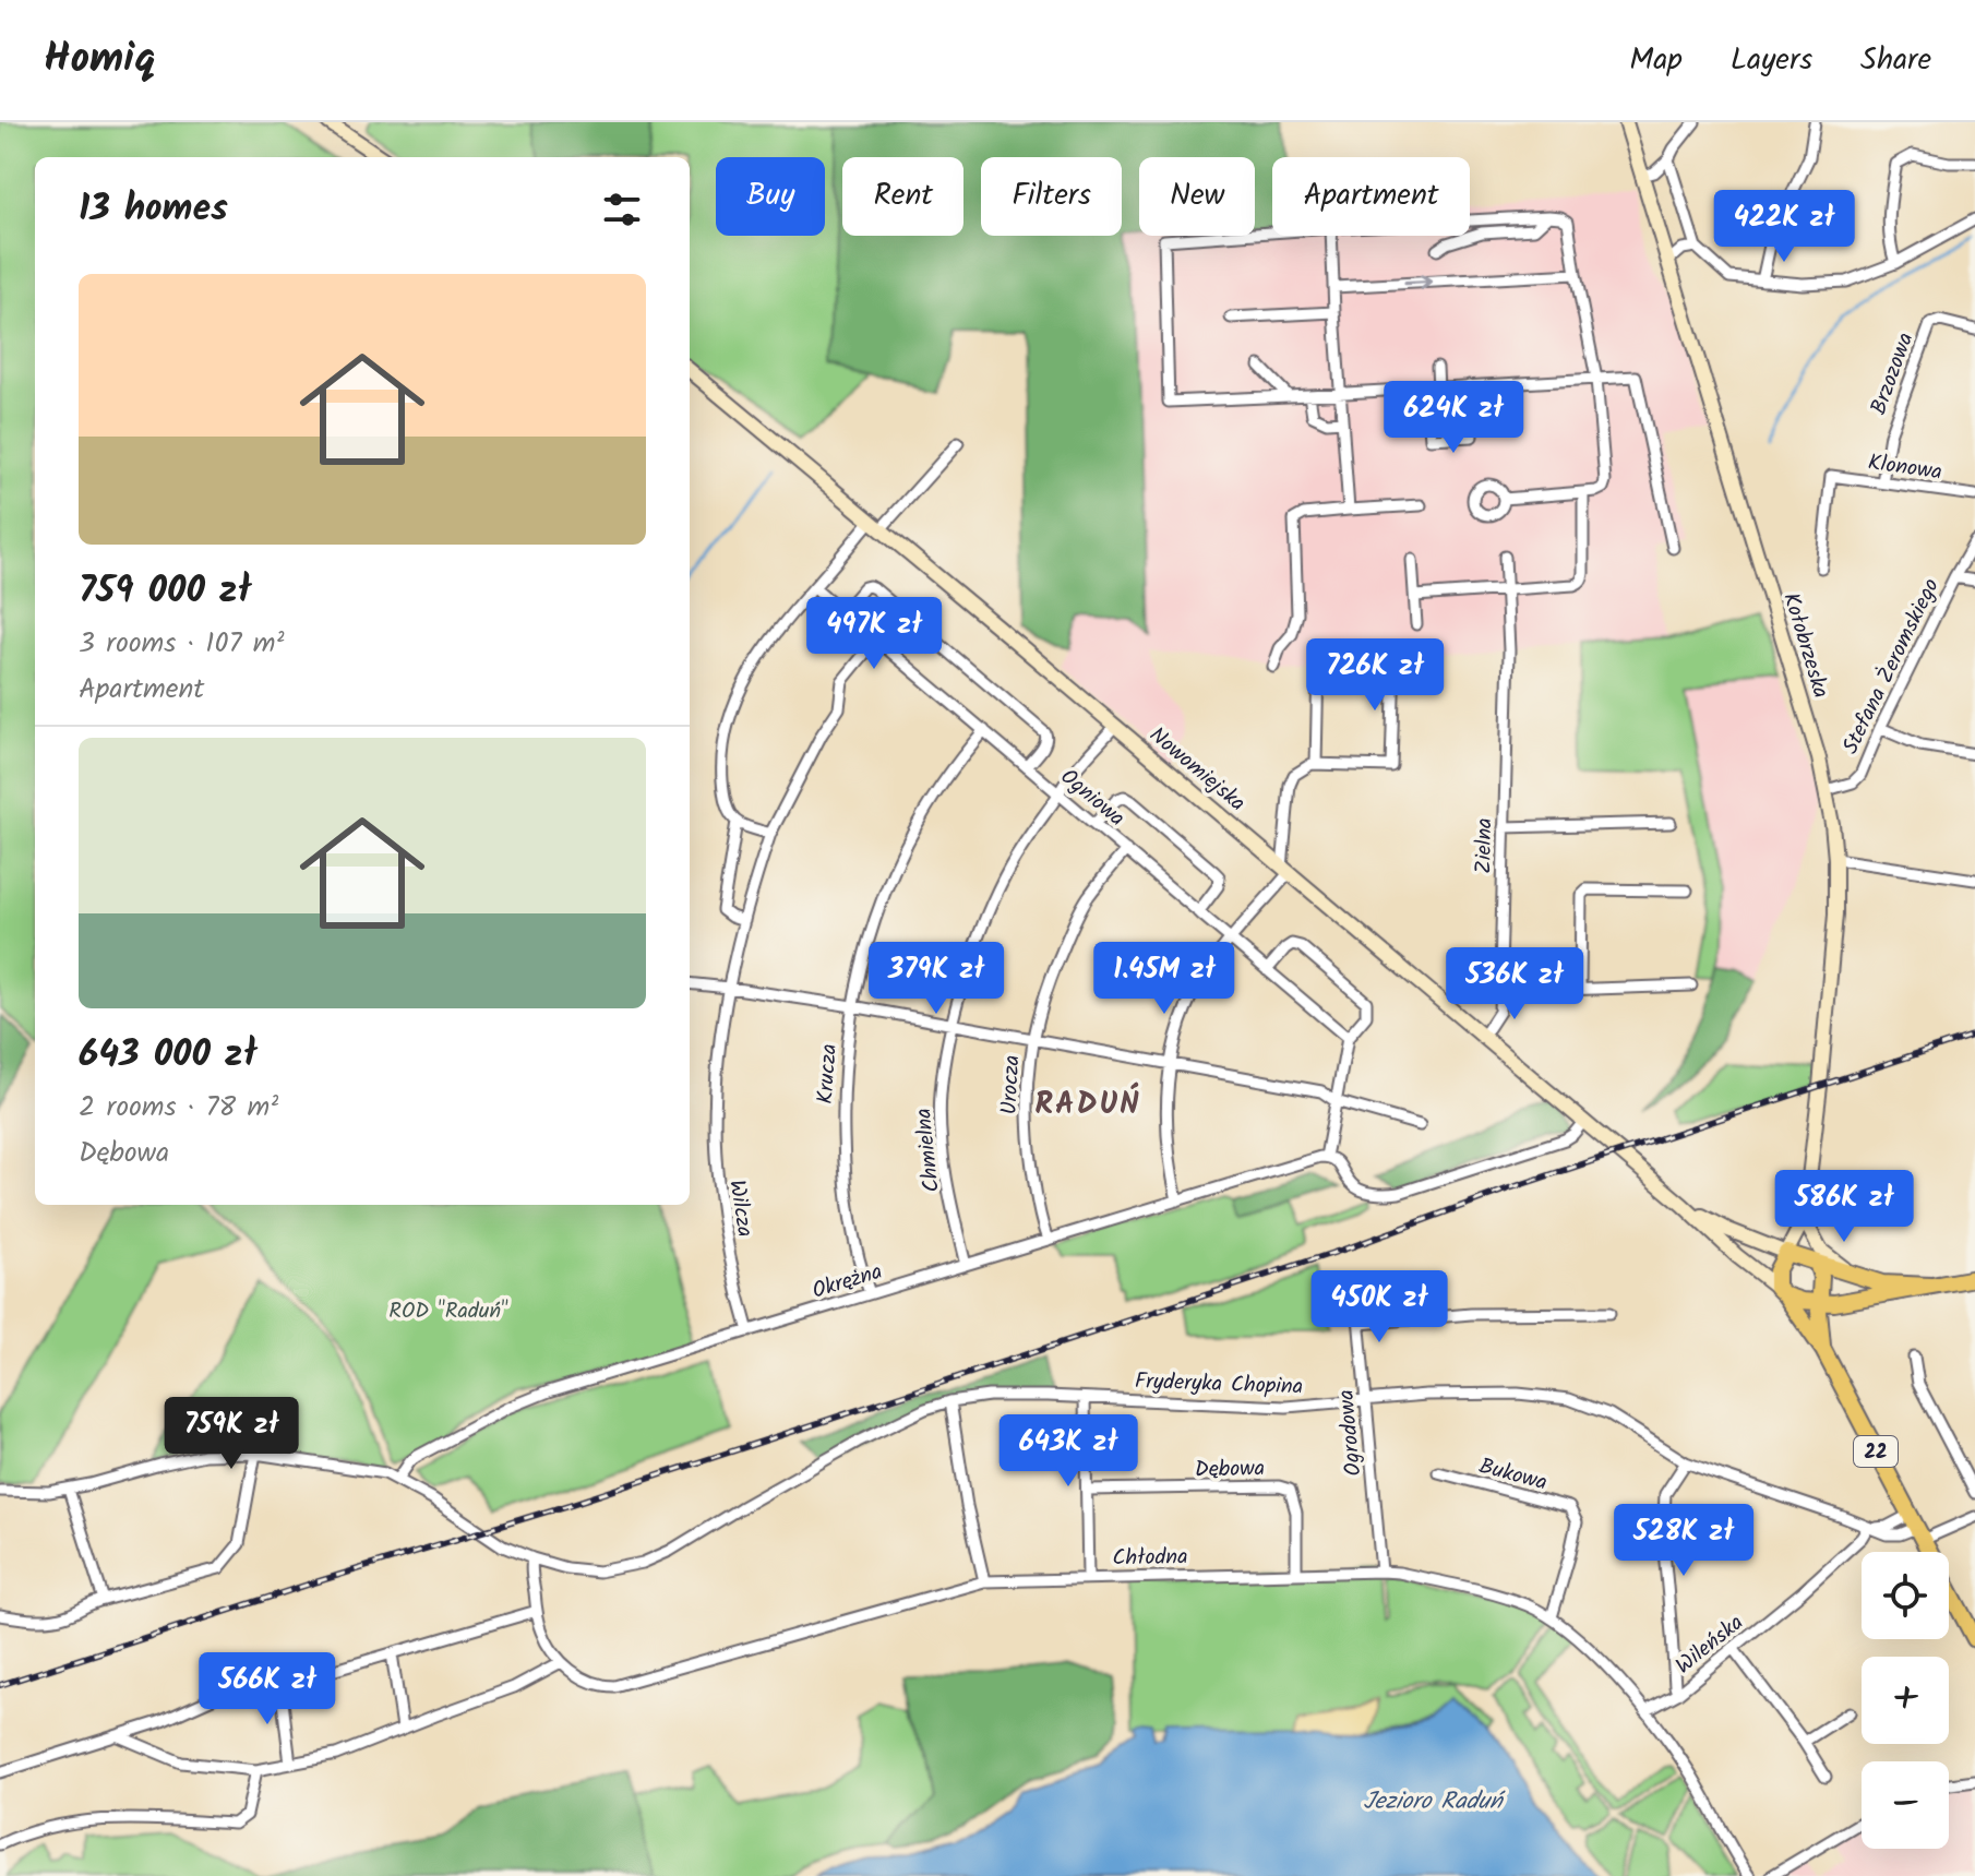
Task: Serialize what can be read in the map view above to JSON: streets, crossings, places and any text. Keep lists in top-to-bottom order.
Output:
{
  "streets": {
    "main road": ["22"],
    "street": [
      "Brzozowa",
      "Klonowa",
      "Kołobrzeska",
      "Stefana Żeromskiego",
      "Nowomiejska",
      "Ogniowa",
      "Zielna",
      "Krucza",
      "Urocza",
      "Chmielna",
      "Wilcza",
      "Okrężna",
      "Fryderyka Chopina",
      "Ogrodowa",
      "Dębowa",
      "Bukowa",
      "Chłodna",
      "Wileńska"
    ]
  },
  "crossings": [
    ["Brzozowa", "Klonowa"],
    ["Kołobrzeska", "Stefana Żeromskiego"],
    ["Kołobrzeska", "Nowomiejska"],
    ["Kołobrzeska", "22"],
    ["Nowomiejska", "Zielna"],
    ["Nowomiejska", "Chmielna"],
    ["Nowomiejska", "22"],
    ["Ogniowa", "Krucza"],
    ["Ogniowa", "Urocza"],
    ["Ogniowa", "Chmielna"],
    ["Ogniowa", "Wilcza"],
    ["Krucza", "Okrężna"],
    ["Urocza", "Okrężna"],
    ["Chmielna", "Okrężna"],
    ["Wilcza", "Okrężna"],
    ["Okrężna", "Fryderyka Chopina"],
    ["Fryderyka Chopina", "Ogrodowa"],
    ["Fryderyka Chopina", "Wileńska"],
    ["Ogrodowa", "Chłodna"],
    ["Dębowa", "Chłodna"],
    ["Bukowa", "Chłodna"],
    ["Chłodna", "Wileńska"]
  ],
  "districts": ["RADUŃ"],
  "water": ["Jezioro Raduń"],
  "parks": ["ROD \"Raduń\""],
  "page": {
    "header": "Homiq",
    "nav": ["Map", "Layers", "Share"],
    "chip": [
      "Buy",
      "Rent",
      "Filters",
      "New",
      "Apartment"
    ],
    "heading": "13 homes",
    "price": [
      "422K zł",
      "624K zł",
      "497K zł",
      "726K zł",
      "379K zł",
      "1.45M zł",
      "536K zł",
      "586K zł",
      "450K zł",
      "759K zł",
      "643K zł",
      "528K zł",
      "566K zł"
    ],
    "list": [
      {
        "name": "759 000 zł",
        "note": "3 rooms · 107 m² · Apartment"
      },
      {
        "name": "643 000 zł",
        "note": "2 rooms · 78 m² · Dębowa"
      }
    ],
    "map_buttons": ["+", "−"]
  }
}
